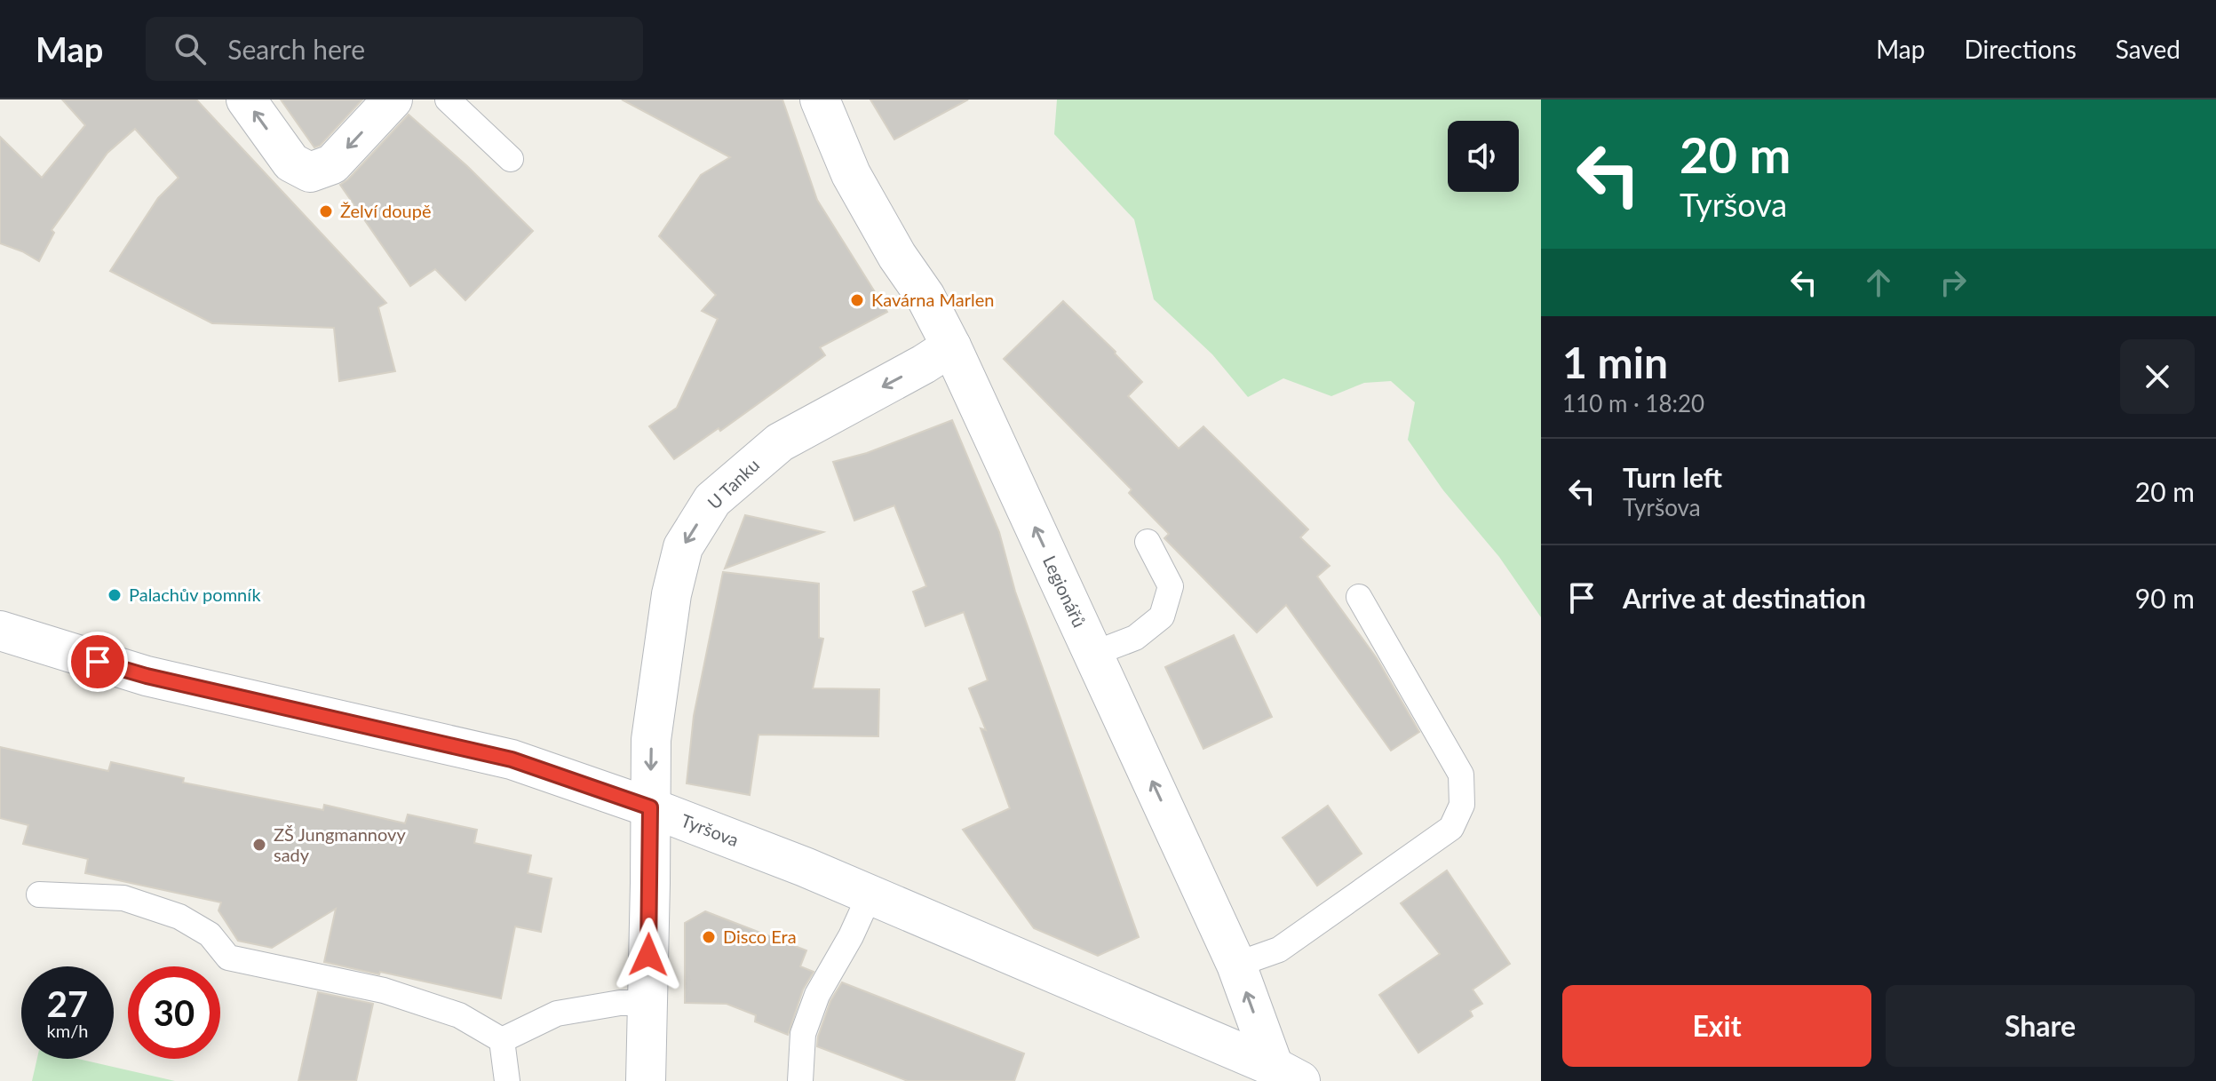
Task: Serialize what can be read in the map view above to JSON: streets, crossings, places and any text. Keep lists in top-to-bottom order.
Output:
{
  "streets": {
    "street": ["U Tanku", "Legionářů", "Tyršova"]
  },
  "crossings": [
    ["U Tanku", "Legionářů"],
    ["U Tanku", "Tyršova"],
    ["Legionářů", "Tyršova"]
  ],
  "one_way": ["U Tanku", "Legionářů"],
  "places": [
    "Želví doupě",
    "Kavárna Marlen",
    "Palachův pomník",
    "ZŠ Jungmannovy sady",
    "Disco Era"
  ],
  "page": {
    "header": "Map",
    "search": "Search here",
    "nav": ["Map", "Directions", "Saved"],
    "turn": ["20 m", "Tyršova"],
    "heading": ["1 min", "110 m · 18:20"],
    "list": [
      {
        "name": "Turn left",
        "note": "Tyršova",
        "value": "20 m"
      },
      {
        "name": "Arrive at destination",
        "value": "90 m"
      }
    ],
    "speed": "27 km/h",
    "limit": "30",
    "buttons": ["Exit", "Share"]
  }
}
